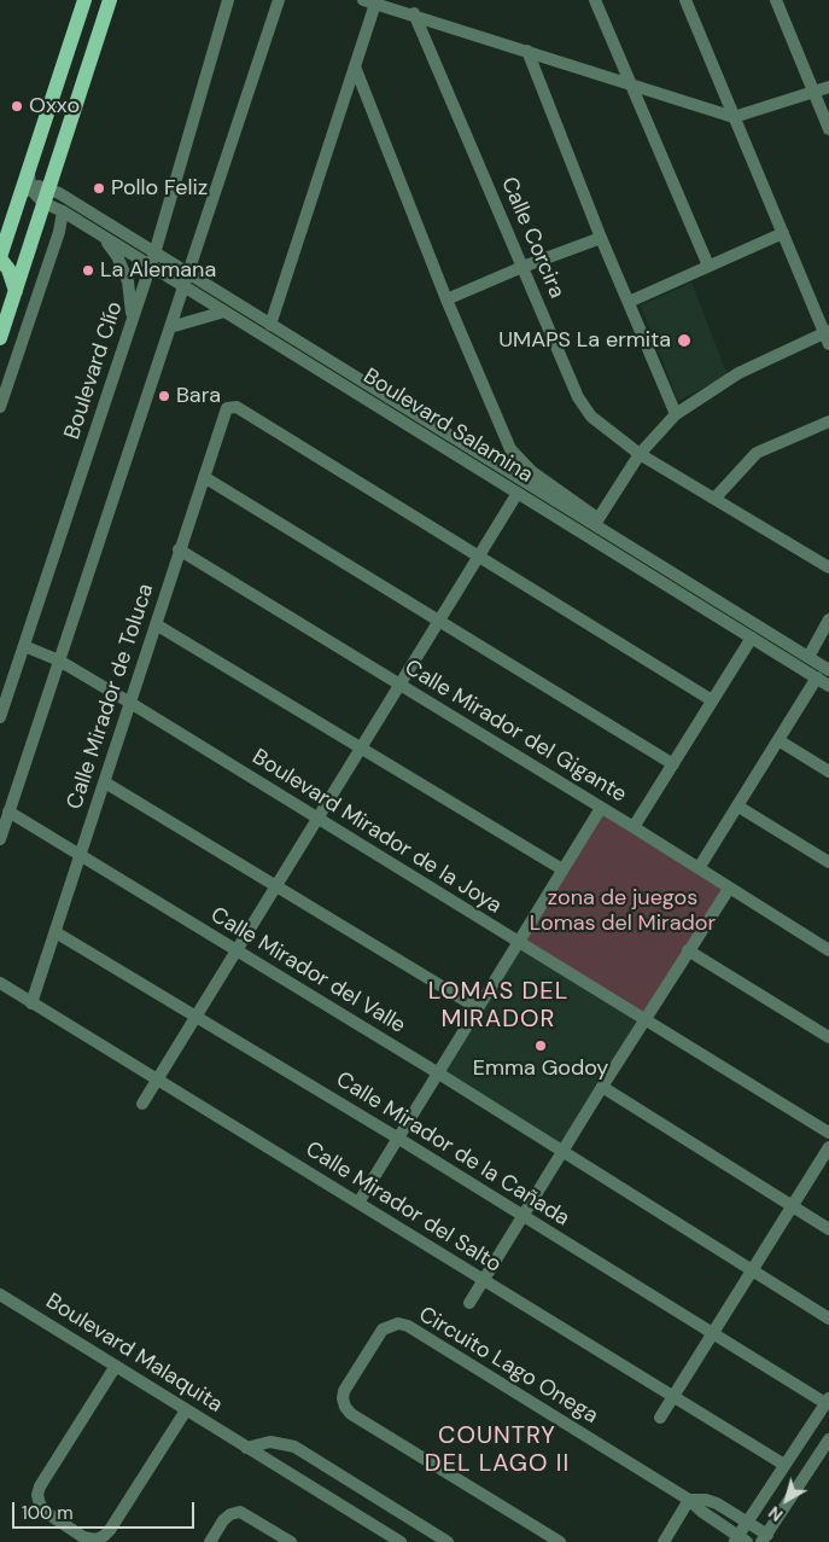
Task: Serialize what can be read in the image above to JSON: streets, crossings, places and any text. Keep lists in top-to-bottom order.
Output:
{
  "streets": {
    "street": [
      "Calle Corcira",
      "Boulevard Clío",
      "Boulevard Salamina",
      "Calle Mirador de Toluca",
      "Calle Mirador del Gigante",
      "Boulevard Mirador de la Joya",
      "Calle Mirador del Valle",
      "Calle Mirador de la Cañada",
      "Calle Mirador del Salto",
      "Boulevard Malaquita",
      "Circuito Lago Onega"
    ]
  },
  "crossings": [
    ["Boulevard Clío", "Boulevard Salamina"],
    ["Boulevard Clío", "Boulevard Mirador de la Joya"],
    ["Calle Mirador de Toluca", "Calle Mirador del Gigante"],
    ["Calle Mirador de Toluca", "Boulevard Mirador de la Joya"],
    ["Calle Mirador de Toluca", "Calle Mirador del Valle"],
    ["Calle Mirador de Toluca", "Calle Mirador de la Cañada"],
    ["Calle Mirador de Toluca", "Calle Mirador del Salto"]
  ],
  "districts": ["LOMAS DEL MIRADOR", "COUNTRY DEL LAGO II"],
  "parks": ["zona de juegos Lomas del Mirador"],
  "places": [
    "Oxxo",
    "Pollo Feliz",
    "La Alemana",
    "UMAPS La ermita",
    "Bara",
    "Emma Godoy"
  ],
  "scale_bar": "100 m",
  "north": "bottom left"
}
